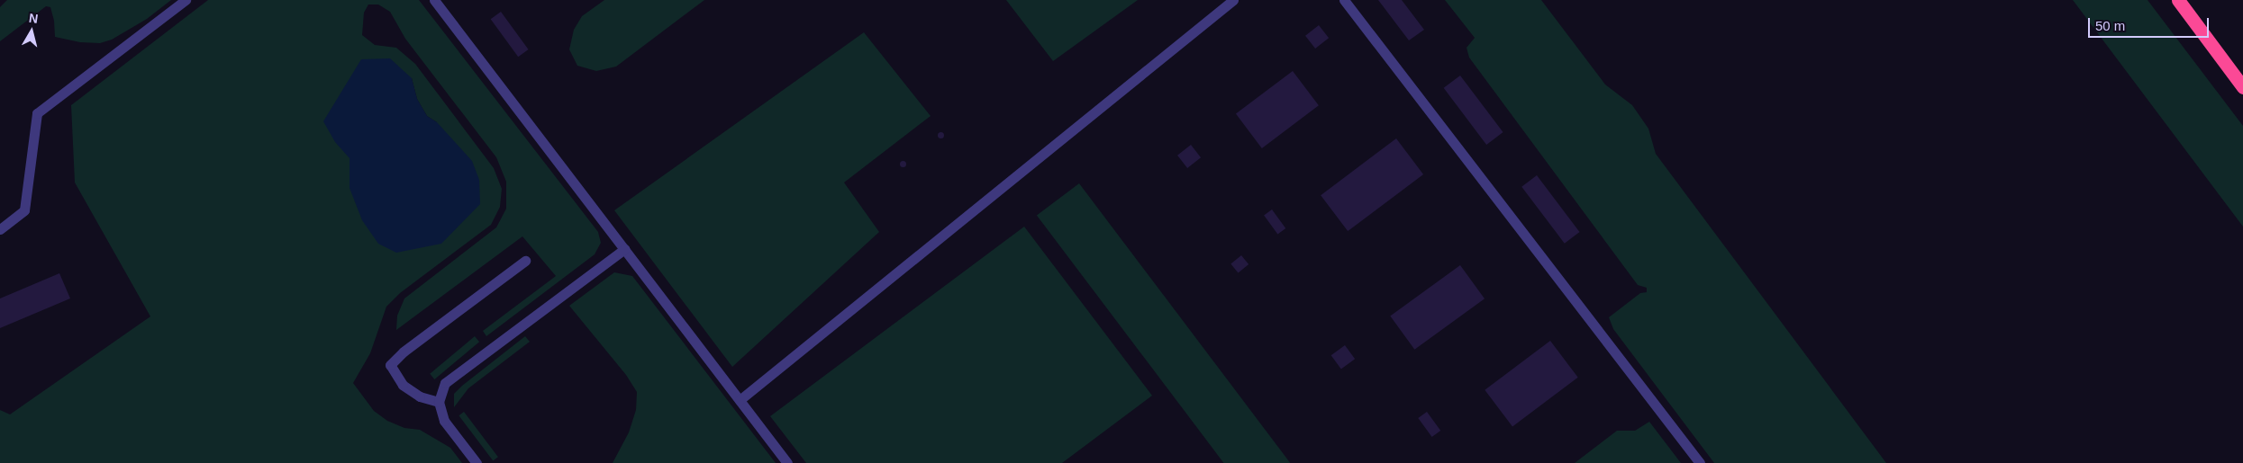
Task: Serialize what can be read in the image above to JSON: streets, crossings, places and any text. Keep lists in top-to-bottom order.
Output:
{
  "scale_bar": "50 m",
  "north": "top"
}
